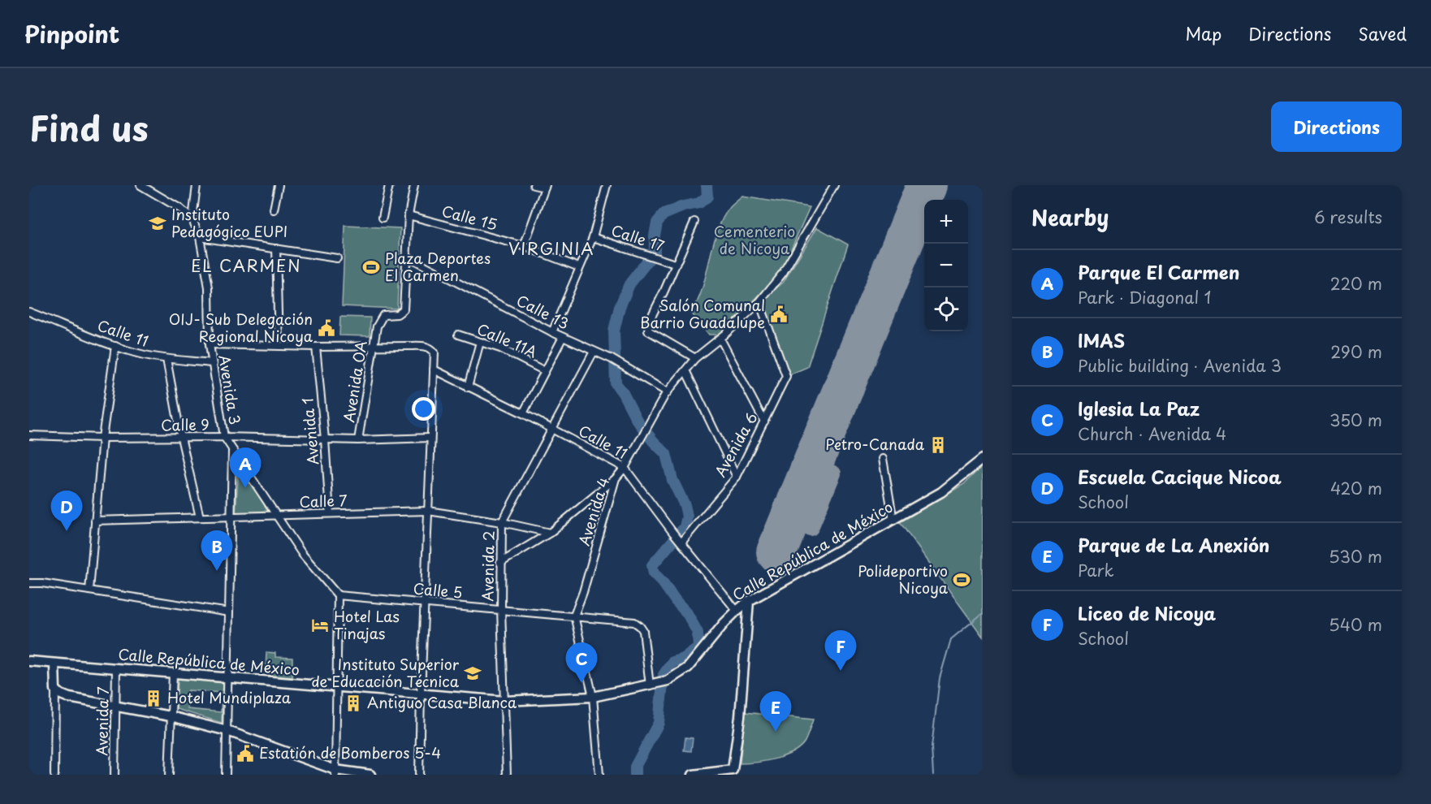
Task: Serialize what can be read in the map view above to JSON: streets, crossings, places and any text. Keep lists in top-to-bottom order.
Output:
{
  "streets": {
    "main road": ["Calle República de México"],
    "street": [
      "Calle 15",
      "Calle 17",
      "Calle 13",
      "Calle 11",
      "Calle 11A",
      "Avenida 0A",
      "Avenida 3",
      "Calle 9",
      "Avenida 1",
      "Avenida 6",
      "Calle 7",
      "Avenida 4",
      "Avenida 2",
      "Calle 5",
      "Avenida 7"
    ]
  },
  "crossings": [
    ["Calle 13", "Avenida 0A"],
    ["Calle 13", "Avenida 4"],
    ["Calle 13", "Avenida 2"],
    ["Calle 11", "Avenida 3"],
    ["Calle 11", "Avenida 6"],
    ["Calle 11", "Avenida 4"],
    ["Calle 11", "Calle República de México"],
    ["Calle 11", "Avenida 2"],
    ["Avenida 0A", "Calle 9"],
    ["Avenida 3", "Calle 9"],
    ["Avenida 3", "Calle 7"],
    ["Avenida 3", "Calle 5"],
    ["Calle 9", "Avenida 1"],
    ["Avenida 1", "Calle 7"],
    ["Avenida 6", "Avenida 4"],
    ["Calle 7", "Avenida 2"],
    ["Avenida 4", "Calle 5"],
    ["Calle República de México", "Avenida 2"],
    ["Calle República de México", "Calle 5"],
    ["Calle República de México", "Avenida 7"],
    ["Avenida 2", "Calle 5"]
  ],
  "districts": ["VIRGINIA", "EL CARMEN"],
  "parks": ["Cementerio de Nicoya"],
  "places": {
    "school or university": ["Instituto Pedagógico EUPI", "Instituto Superior de Educación Técnica"],
    "sports": ["Plaza Deportes El Carmen", "Polideportivo Nicoya"],
    "public building": ["Salón Comunal Barrio Guadalupe", "OIJ- Sub Delegación Regional Nicoya", "Estatión de Bomberos 5-4"],
    "building": ["Petro-Canada", "Hotel Mundiplaza", "Antiguo Casa Blanca"],
    "hotel": ["Hotel Las Tinajas"]
  },
  "page": {
    "header": "Pinpoint",
    "nav": ["Map", "Directions", "Saved"],
    "title": "Find us",
    "buttons": "Directions",
    "heading": ["Nearby", "6 results"],
    "map_buttons": ["+", "−"],
    "list": [
      {
        "mark": "A",
        "name": "Parque El Carmen",
        "note": "Park · Diagonal 1",
        "value": "220 m"
      },
      {
        "mark": "B",
        "name": "IMAS",
        "note": "Public building · Avenida 3",
        "value": "290 m"
      },
      {
        "mark": "C",
        "name": "Iglesia La Paz",
        "note": "Church · Avenida 4",
        "value": "350 m"
      },
      {
        "mark": "D",
        "name": "Escuela Cacique Nicoa",
        "note": "School",
        "value": "420 m"
      },
      {
        "mark": "E",
        "name": "Parque de La Anexión",
        "note": "Park",
        "value": "530 m"
      },
      {
        "mark": "F",
        "name": "Liceo de Nicoya",
        "note": "School",
        "value": "540 m"
      }
    ],
    "pins": [
      "A",
      "D",
      "B",
      "F",
      "C",
      "E"
    ]
  }
}
